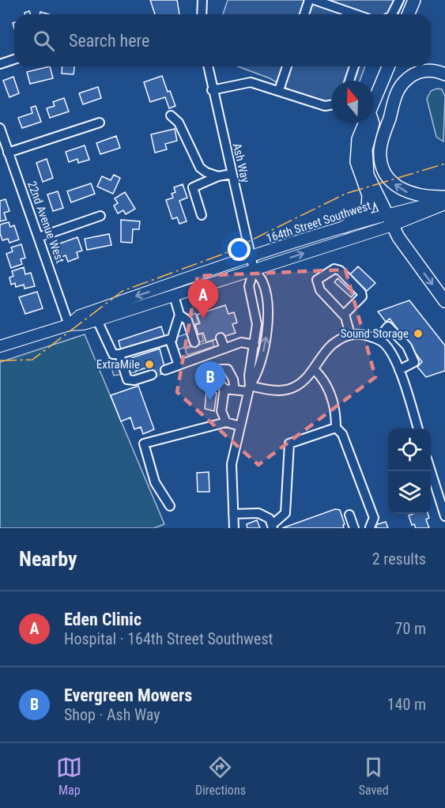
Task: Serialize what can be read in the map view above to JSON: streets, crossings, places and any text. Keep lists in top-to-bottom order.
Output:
{
  "streets": {
    "main road": ["164th Street Southwest"],
    "street": ["Ash Way", "22nd Avenue West"]
  },
  "crossings": [
    ["Ash Way", "164th Street Southwest"],
    ["22nd Avenue West", "164th Street Southwest"]
  ],
  "places": ["Sound Storage", "ExtraMile"],
  "north": "top",
  "page": {
    "search": "Search here",
    "pins": ["A", "B"],
    "heading": ["Nearby", "2 results"],
    "list": [
      {
        "mark": "A",
        "name": "Eden Clinic",
        "note": "Hospital · 164th Street Southwest",
        "value": "70 m"
      },
      {
        "mark": "B",
        "name": "Evergreen Mowers",
        "note": "Shop · Ash Way",
        "value": "140 m"
      }
    ],
    "nav": ["Map", "Directions", "Saved"]
  }
}
